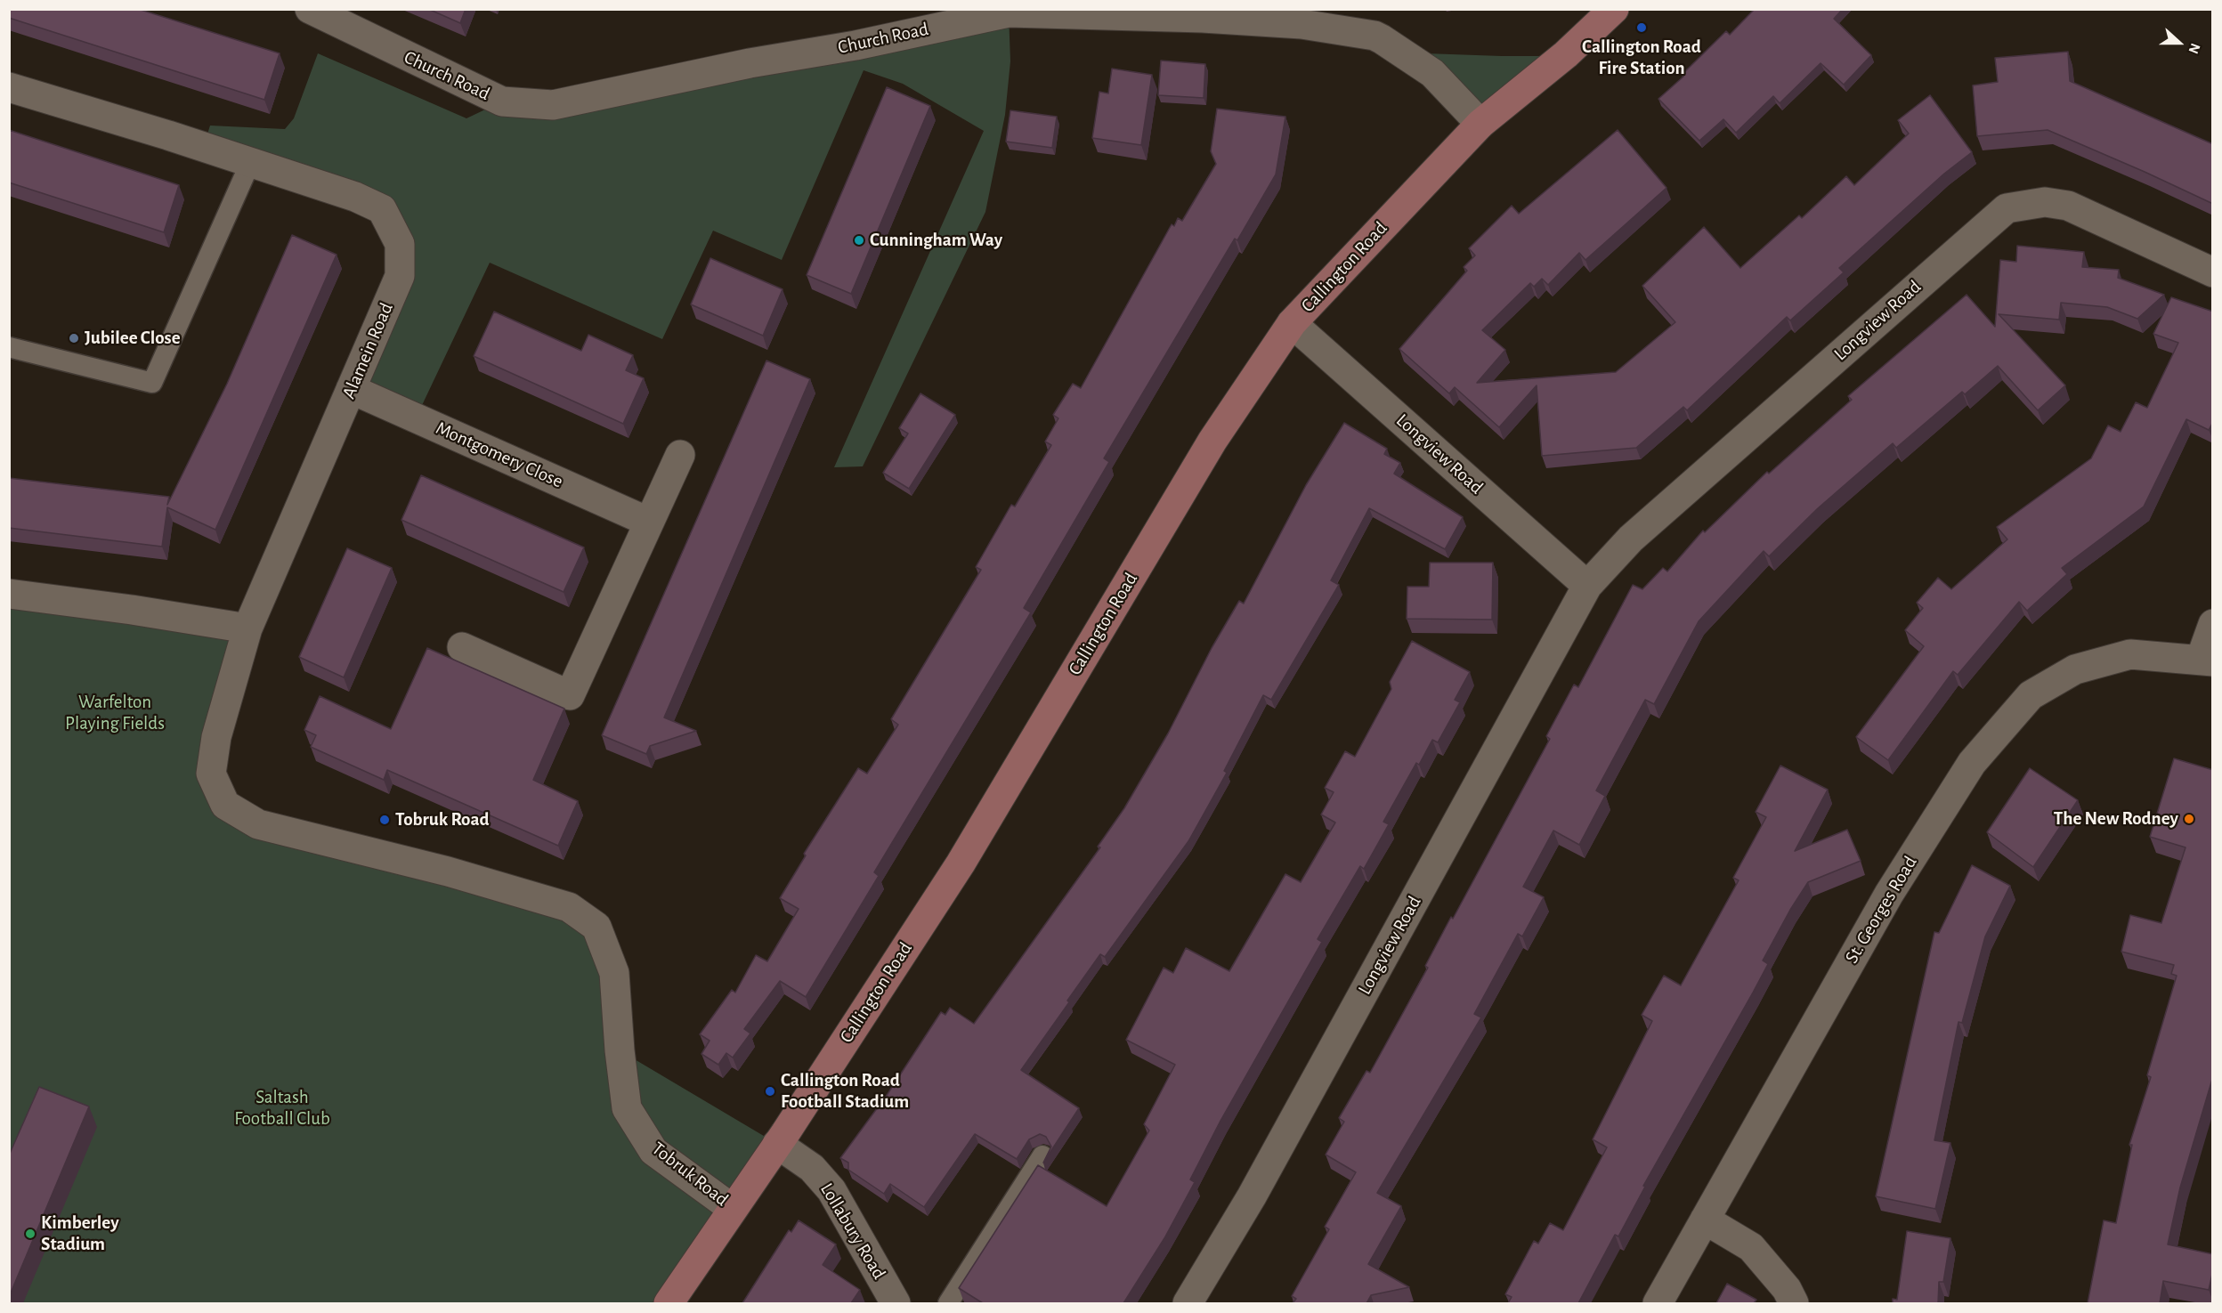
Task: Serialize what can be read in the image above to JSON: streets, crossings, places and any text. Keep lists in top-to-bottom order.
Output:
{
  "streets": {
    "street": [
      "Church Road",
      "Callington Road",
      "Longview Road",
      "Alamein Road",
      "Montgomery Close",
      "St. Georges Road",
      "Tobruk Road",
      "Lollabury Road"
    ]
  },
  "crossings": [
    ["Church Road", "Callington Road"],
    ["Callington Road", "Longview Road"],
    ["Callington Road", "Tobruk Road"],
    ["Callington Road", "Lollabury Road"],
    ["Alamein Road", "Montgomery Close"],
    ["Alamein Road", "Tobruk Road"]
  ],
  "parks": ["Warfelton Playing Fields", "Saltash Football Club"],
  "places": [
    "Callington Road Fire Station",
    "Cunningham Way",
    "Jubilee Close",
    "The New Rodney",
    "Tobruk Road",
    "Callington Road Football Stadium",
    "Kimberley Stadium"
  ],
  "north": "right"
}
